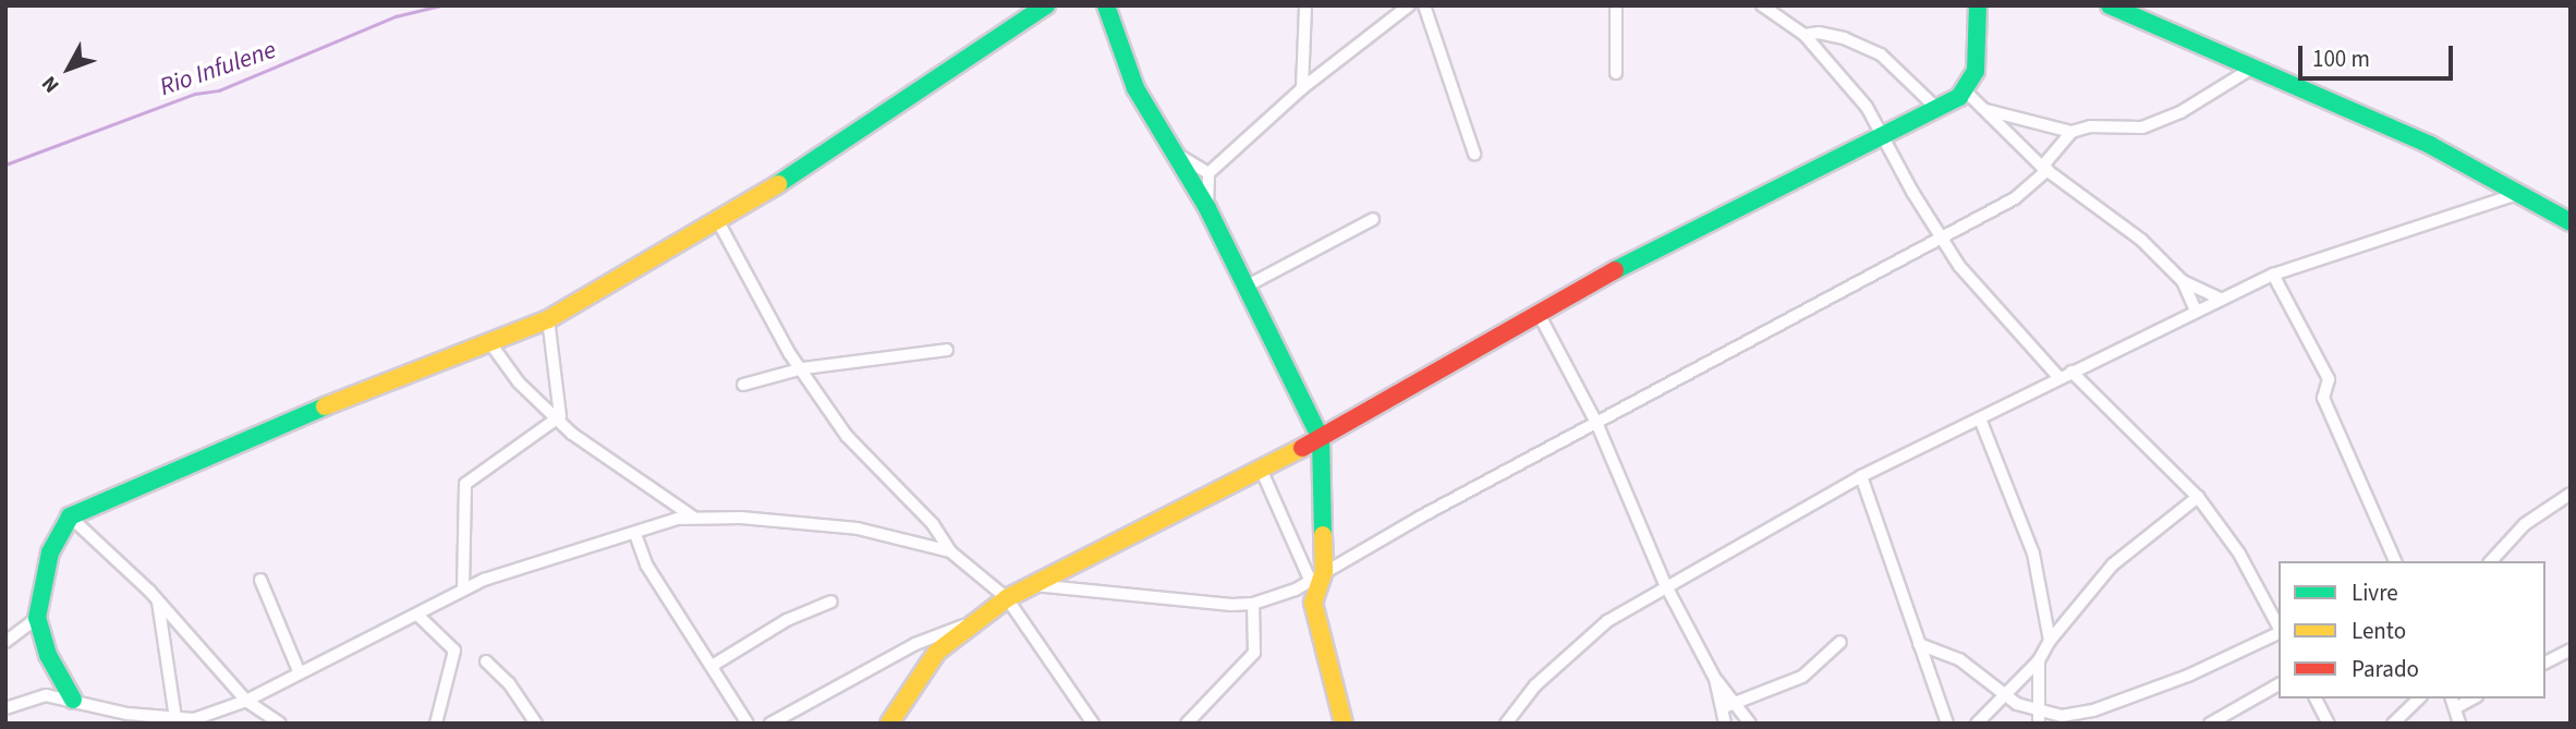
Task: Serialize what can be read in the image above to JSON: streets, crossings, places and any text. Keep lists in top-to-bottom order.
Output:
{
  "water": ["Rio Infulene"],
  "legend": ["Livre", "Lento", "Parado"],
  "scale_bar": "100 m",
  "north": "bottom left"
}
